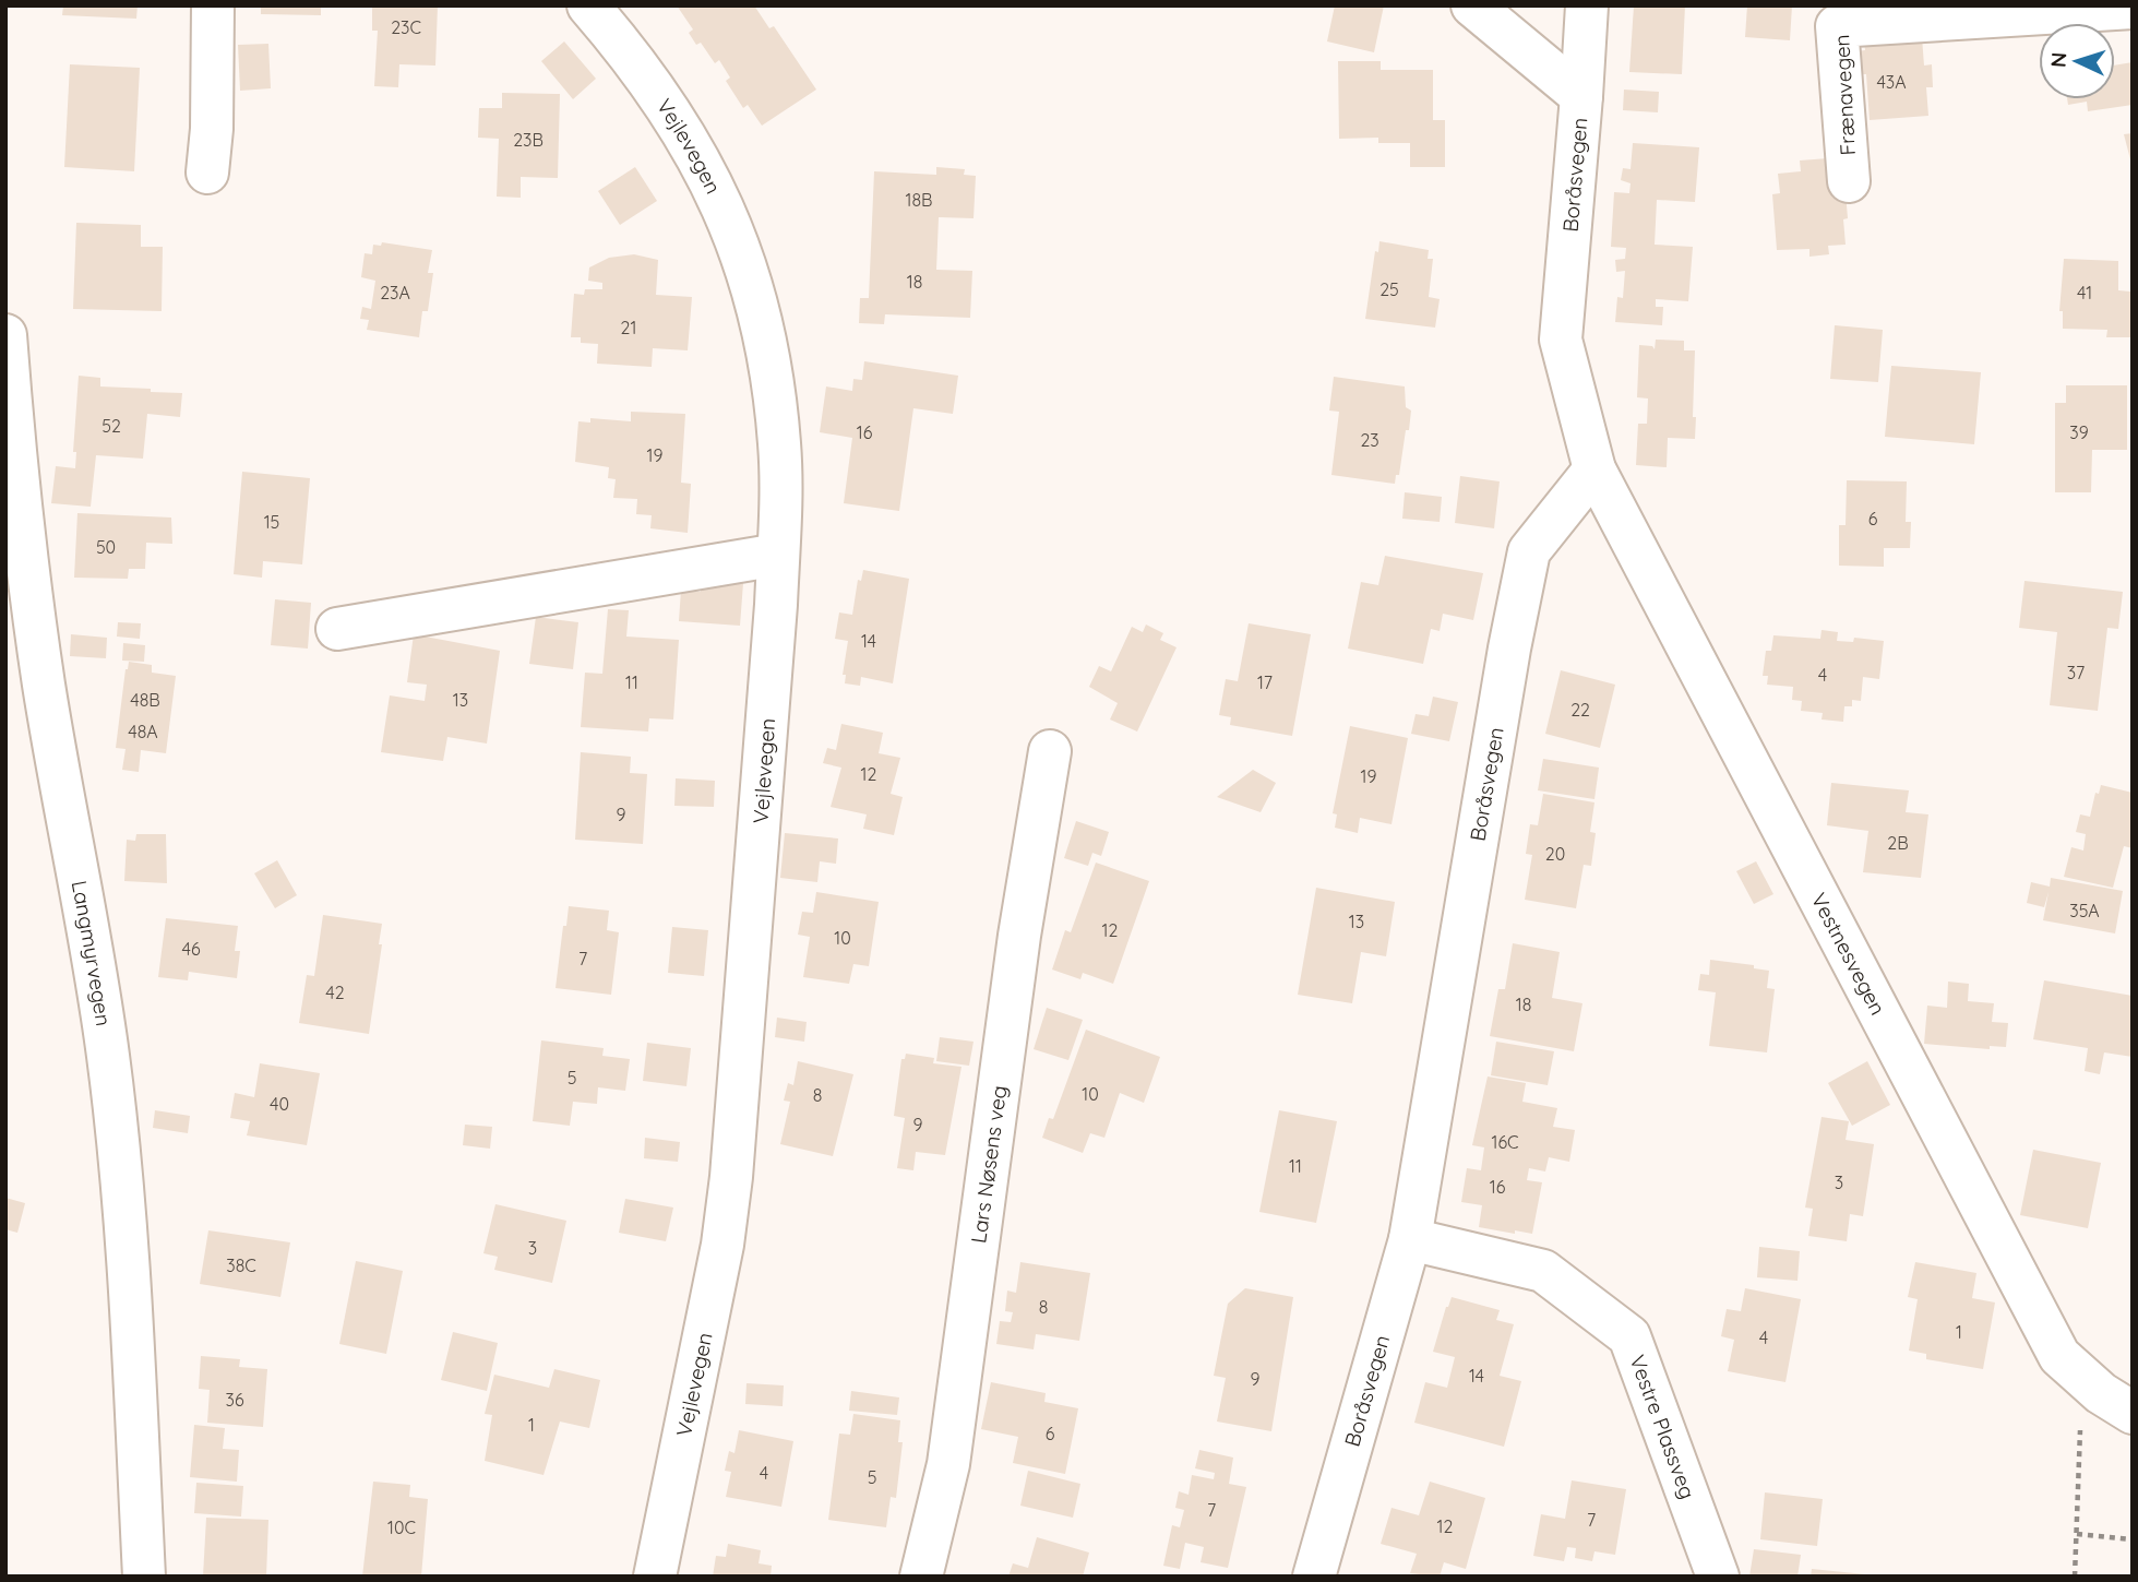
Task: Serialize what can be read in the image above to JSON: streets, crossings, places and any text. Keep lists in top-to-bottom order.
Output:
{
  "streets": {
    "street": [
      "Frænavegen",
      "Vejlevegen",
      "Boråsvegen",
      "Langmyrvegen",
      "Vestnesvegen",
      "Lars Nøsens veg",
      "Vestre Plassveg"
    ]
  },
  "crossings": [
    ["Boråsvegen", "Vestnesvegen"],
    ["Boråsvegen", "Vestre Plassveg"]
  ],
  "house_numbers": [
    "23C",
    "43A",
    "23B",
    "18B",
    "18",
    "25",
    "23A",
    "41",
    "21",
    "52",
    "16",
    "39",
    "23",
    "19",
    "6",
    "15",
    "50",
    "14",
    "37",
    "4",
    "11",
    "17",
    "48B",
    "13",
    "22",
    "48A",
    "12",
    "19",
    "9",
    "2B",
    "20",
    "35A",
    "13",
    "12",
    "10",
    "46",
    "7",
    "42",
    "18",
    "5",
    "10",
    "8",
    "40",
    "9",
    "16C",
    "11",
    "3",
    "16",
    "3",
    "38C",
    "8",
    "1",
    "4",
    "14",
    "9",
    "36",
    "1",
    "6",
    "4",
    "5",
    "7",
    "7",
    "12",
    "10C"
  ],
  "north": "left"
}
